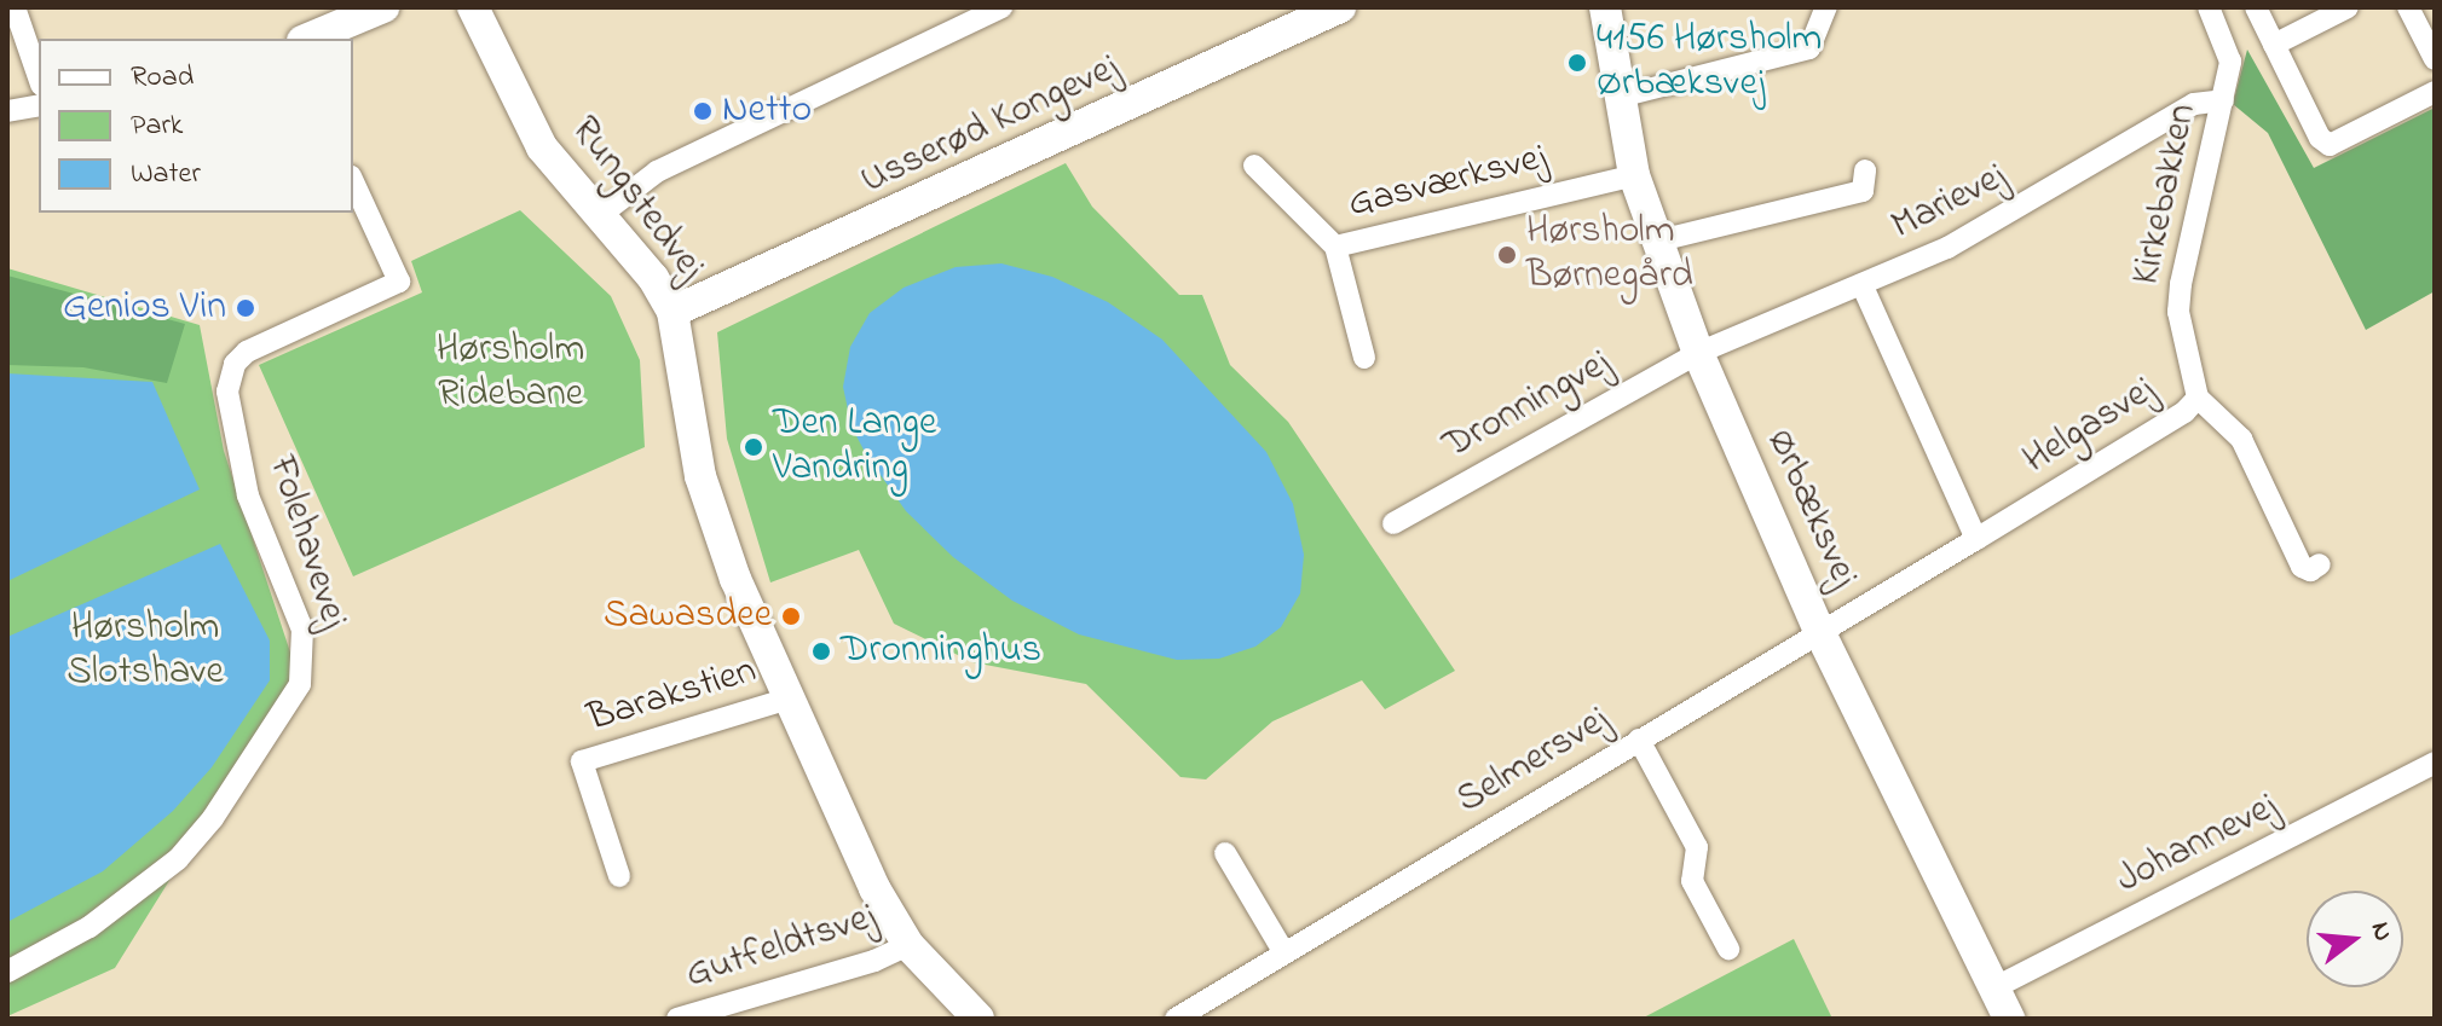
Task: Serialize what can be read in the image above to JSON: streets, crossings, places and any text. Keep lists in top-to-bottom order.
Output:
{
  "streets": {
    "street": [
      "Usserød Kongevej",
      "Gasværksvej",
      "Kirkebakken",
      "Rungstedvej",
      "Marievej",
      "Dronningvej",
      "Helgasvej",
      "Ørbæksvej",
      "Folehavevej",
      "Barakstien",
      "Selmersvej",
      "Johannevej",
      "Gutfeldtsvej"
    ]
  },
  "crossings": [
    ["Usserød Kongevej", "Rungstedvej"],
    ["Gasværksvej", "Ørbæksvej"],
    ["Kirkebakken", "Marievej"],
    ["Kirkebakken", "Helgasvej"],
    ["Rungstedvej", "Barakstien"],
    ["Rungstedvej", "Gutfeldtsvej"],
    ["Marievej", "Dronningvej"],
    ["Marievej", "Ørbæksvej"],
    ["Dronningvej", "Ørbæksvej"],
    ["Helgasvej", "Ørbæksvej"],
    ["Helgasvej", "Selmersvej"],
    ["Ørbæksvej", "Selmersvej"],
    ["Ørbæksvej", "Johannevej"]
  ],
  "parks": ["Hørsholm Ridebane", "Hørsholm Slotshave"],
  "places": [
    "4156 Hørsholm Ørbæksvej",
    "Netto",
    "Hørsholm Børnegård",
    "Genios Vin",
    "Den Lange Vandring",
    "Sawasdee",
    "Dronninghus"
  ],
  "legend": ["Road", "Park", "Water"],
  "north": "right"
}
